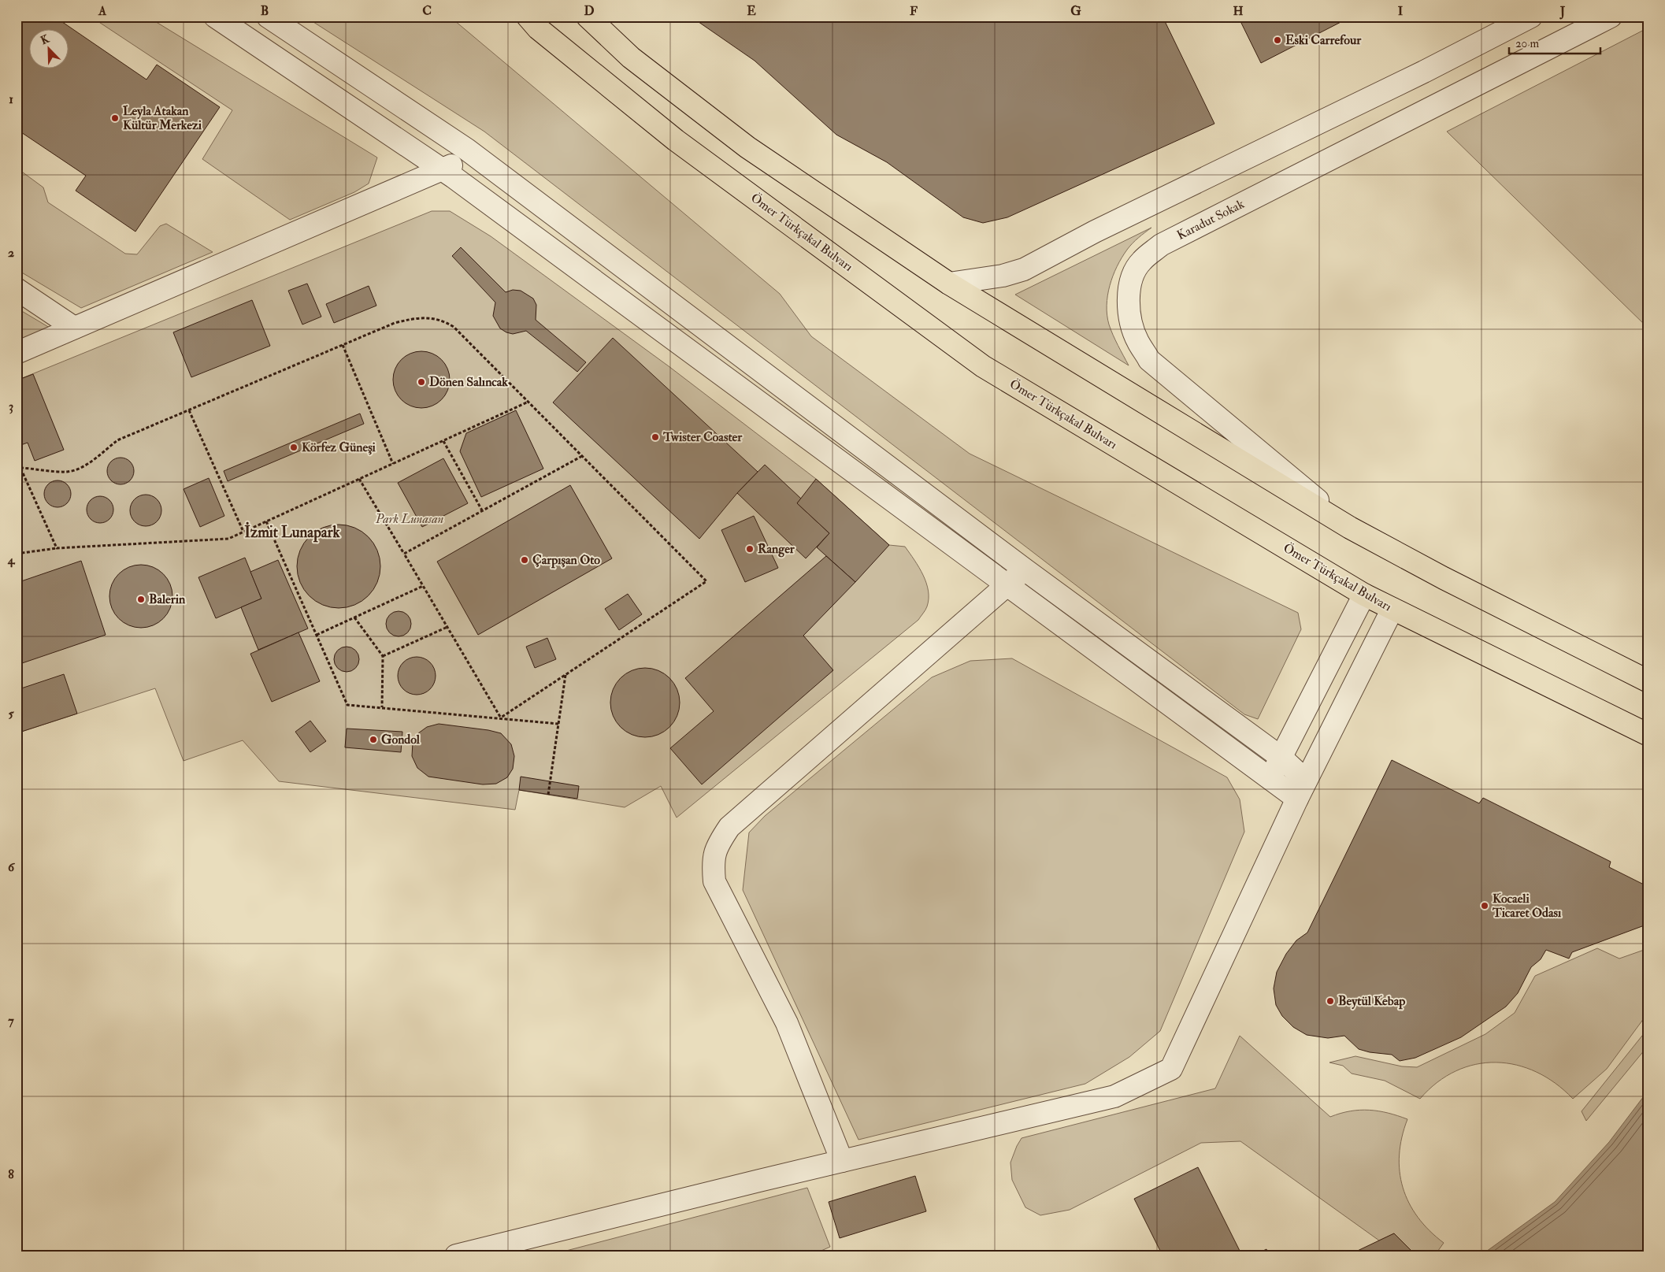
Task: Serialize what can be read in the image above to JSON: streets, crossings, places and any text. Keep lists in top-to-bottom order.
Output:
{
  "streets": {
    "main road": ["Ömer Türkçakal Bulvarı"],
    "street": ["Karadut Sokak"]
  },
  "districts": ["İzmit Lunapark"],
  "parks": ["Park Lunasan"],
  "places": [
    "Eski Carrefour",
    "Leyla Atakan Kültür Merkezi",
    "Dönen Salıncak",
    "Twister Coaster",
    "Körfez Güneşi",
    "Ranger",
    "Çarpışan Oto",
    "Balerin",
    "Gondol",
    "Kocaeli Ticaret Odası",
    "Beytül Kebap"
  ],
  "scale_bar": "20 m",
  "north": "top left",
  "grid": {
    "columns": [
      "A",
      "B",
      "C",
      "D",
      "E",
      "F",
      "G",
      "H",
      "I",
      "J"
    ],
    "rows": [
      "1",
      "2",
      "3",
      "4",
      "5",
      "6",
      "7",
      "8"
    ]
  }
}
